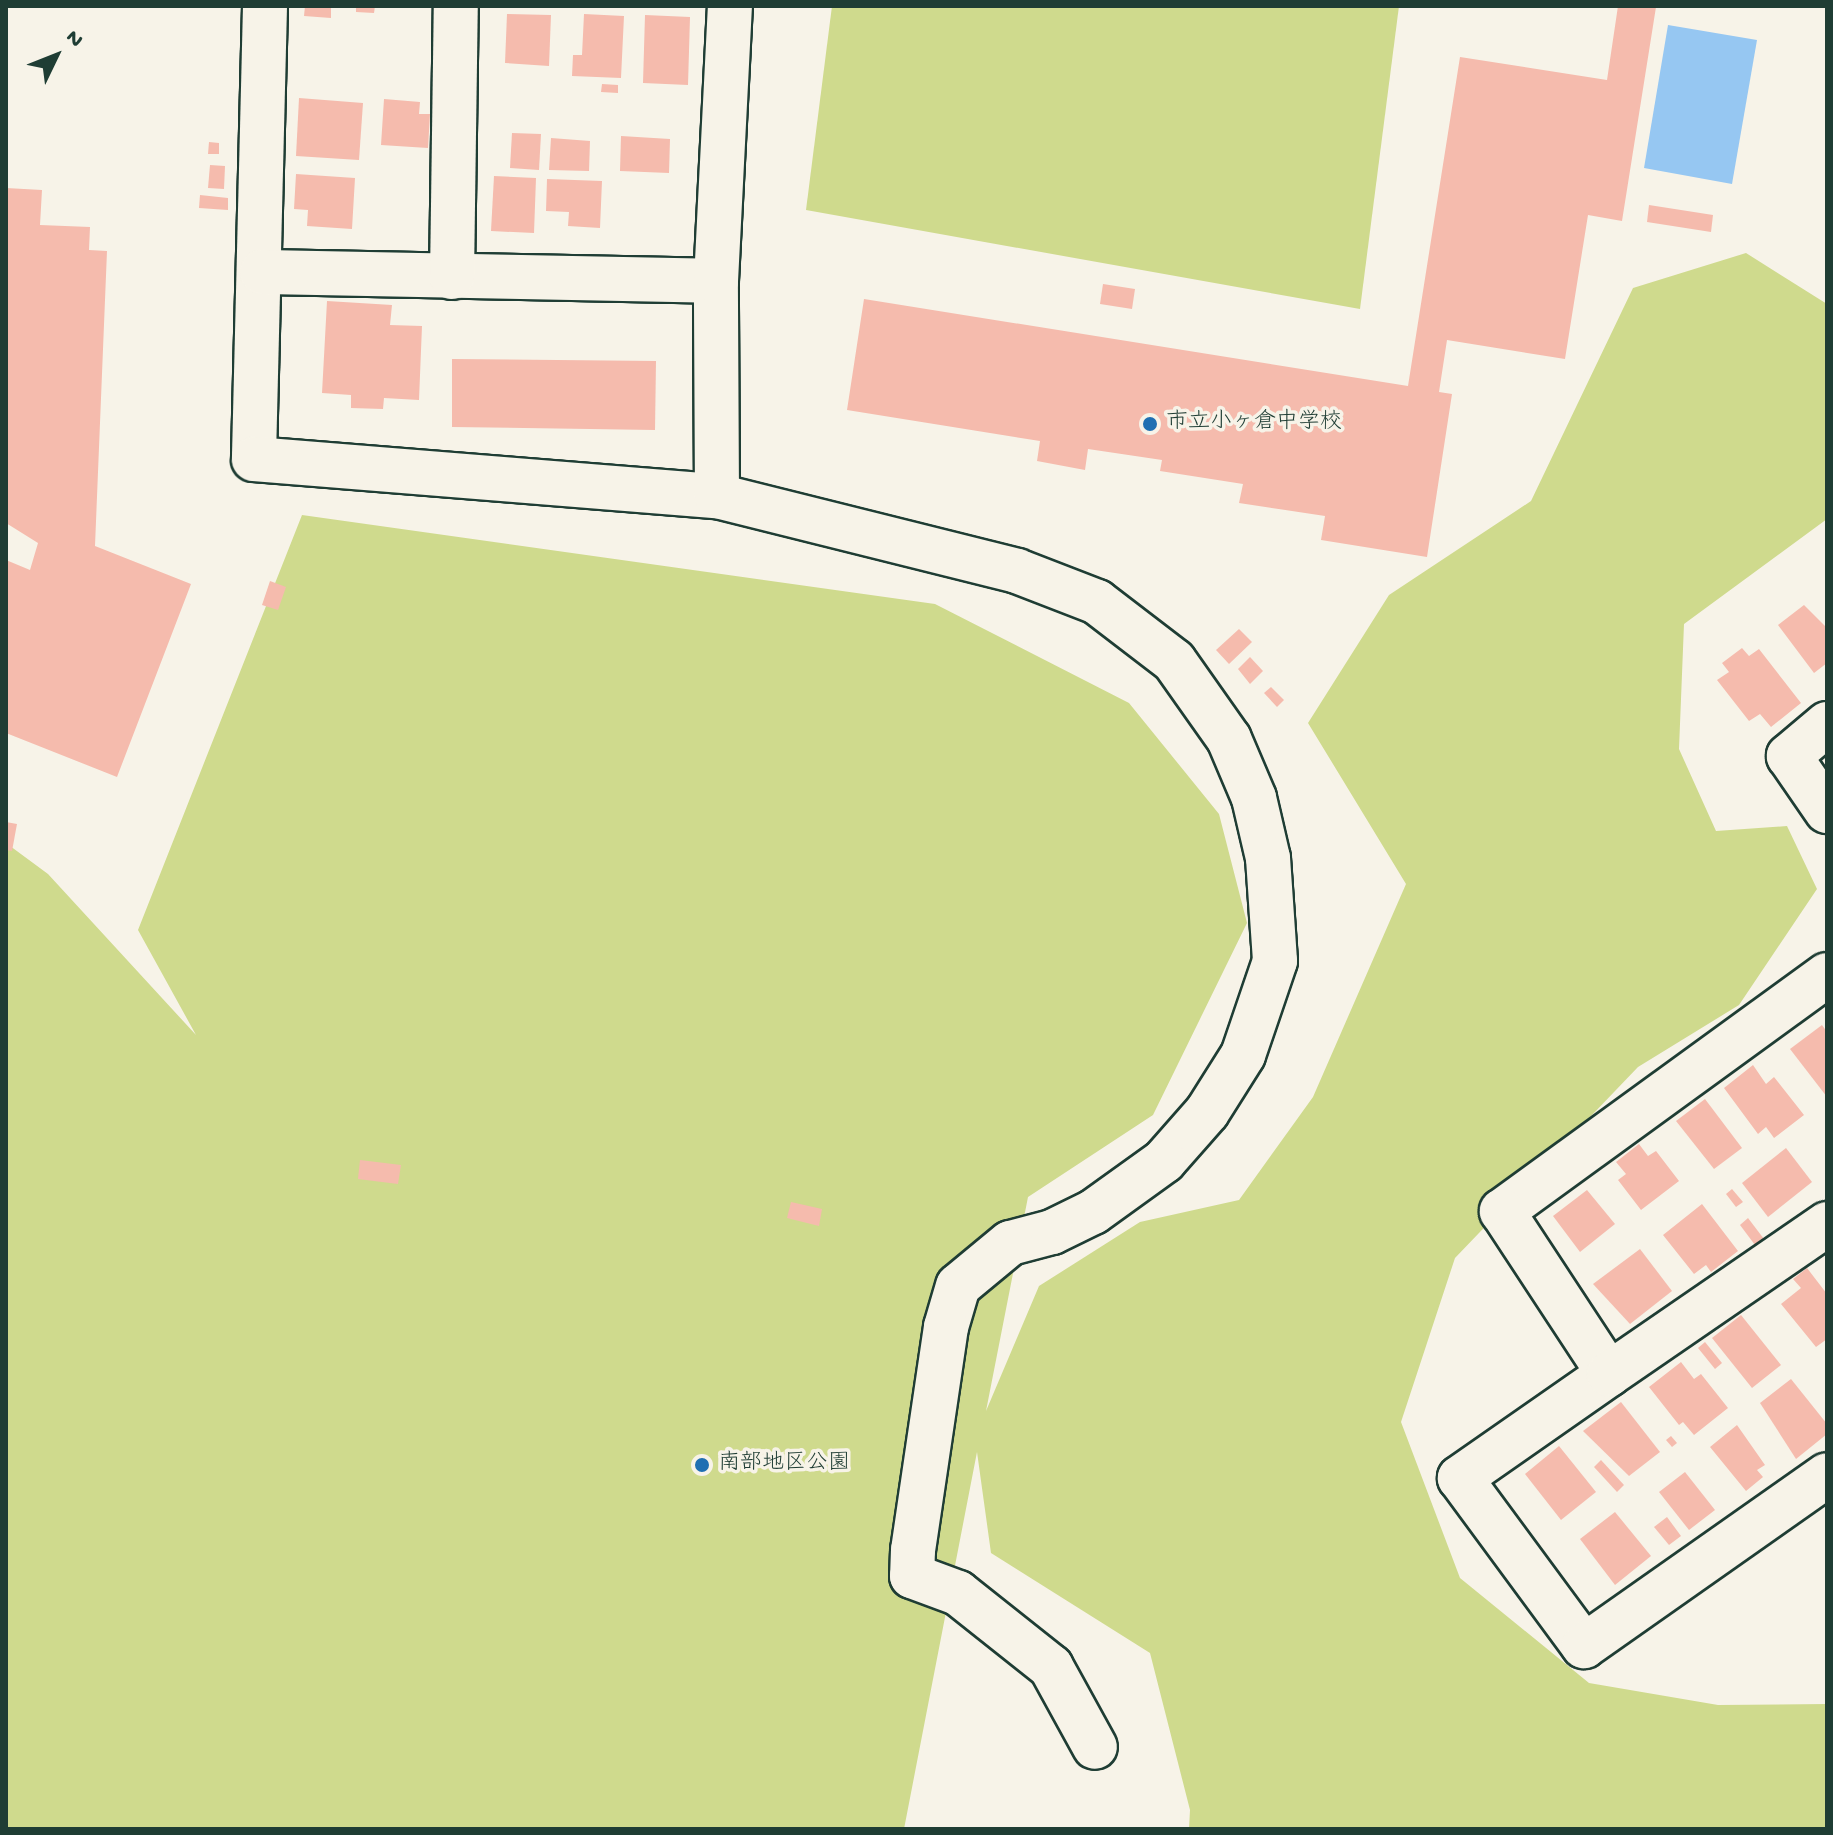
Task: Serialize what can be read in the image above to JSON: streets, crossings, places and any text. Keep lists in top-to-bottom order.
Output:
{
  "places": ["市立小ヶ倉中学校", "南部地区公園"],
  "north": "top right"
}
